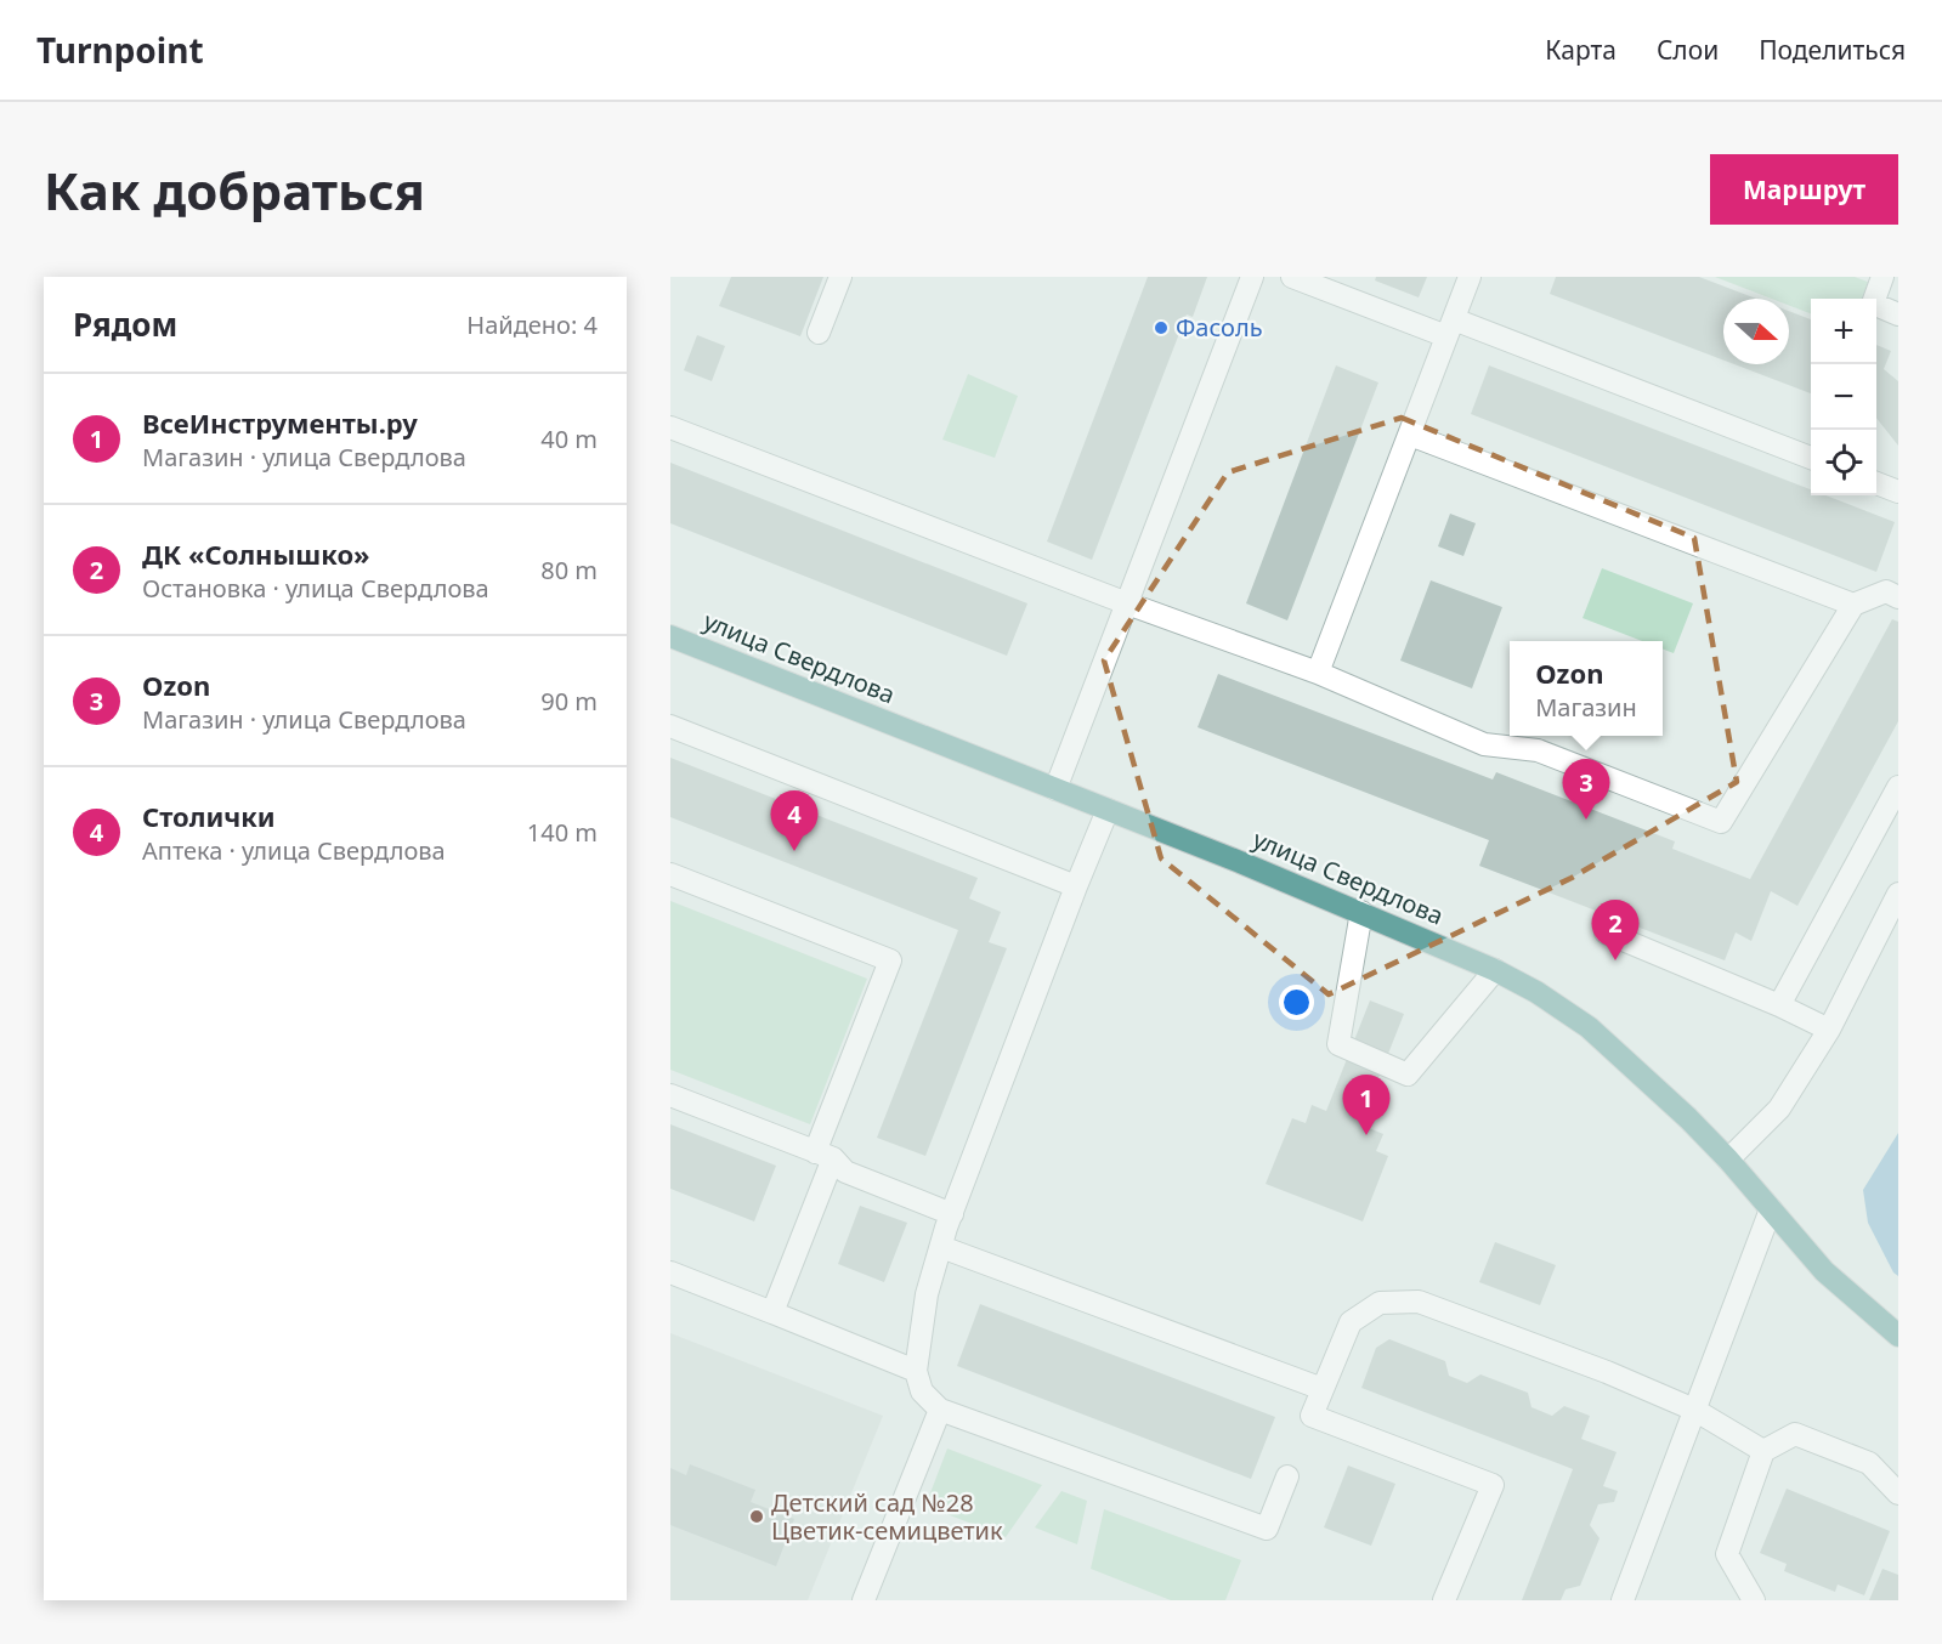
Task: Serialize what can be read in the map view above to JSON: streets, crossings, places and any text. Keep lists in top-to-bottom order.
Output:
{
  "streets": {
    "main road": ["улица Свердлова"]
  },
  "places": ["Фасоль", "Детский сад №28 Цветик-семицветик"],
  "north": "right",
  "page": {
    "header": "Turnpoint",
    "nav": ["Карта", "Слои", "Поделиться"],
    "buttons": "Маршрут",
    "title": "Как добраться",
    "heading": ["Рядом", "Найдено: 4"],
    "map_buttons": ["+", "−"],
    "list": [
      {
        "mark": "1",
        "name": "ВсеИнструменты.ру",
        "note": "Магазин · улица Свердлова",
        "value": "40 m"
      },
      {
        "mark": "2",
        "name": "ДК «Солнышко»",
        "note": "Остановка · улица Свердлова",
        "value": "80 m"
      },
      {
        "mark": "3",
        "name": "Ozon",
        "note": "Магазин · улица Свердлова",
        "value": "90 m"
      },
      {
        "mark": "4",
        "name": "Столички",
        "note": "Аптека · улица Свердлова",
        "value": "140 m"
      }
    ],
    "popup": ["Ozon", "Магазин"],
    "pins": [
      "3",
      "4",
      "2",
      "1"
    ]
  }
}
